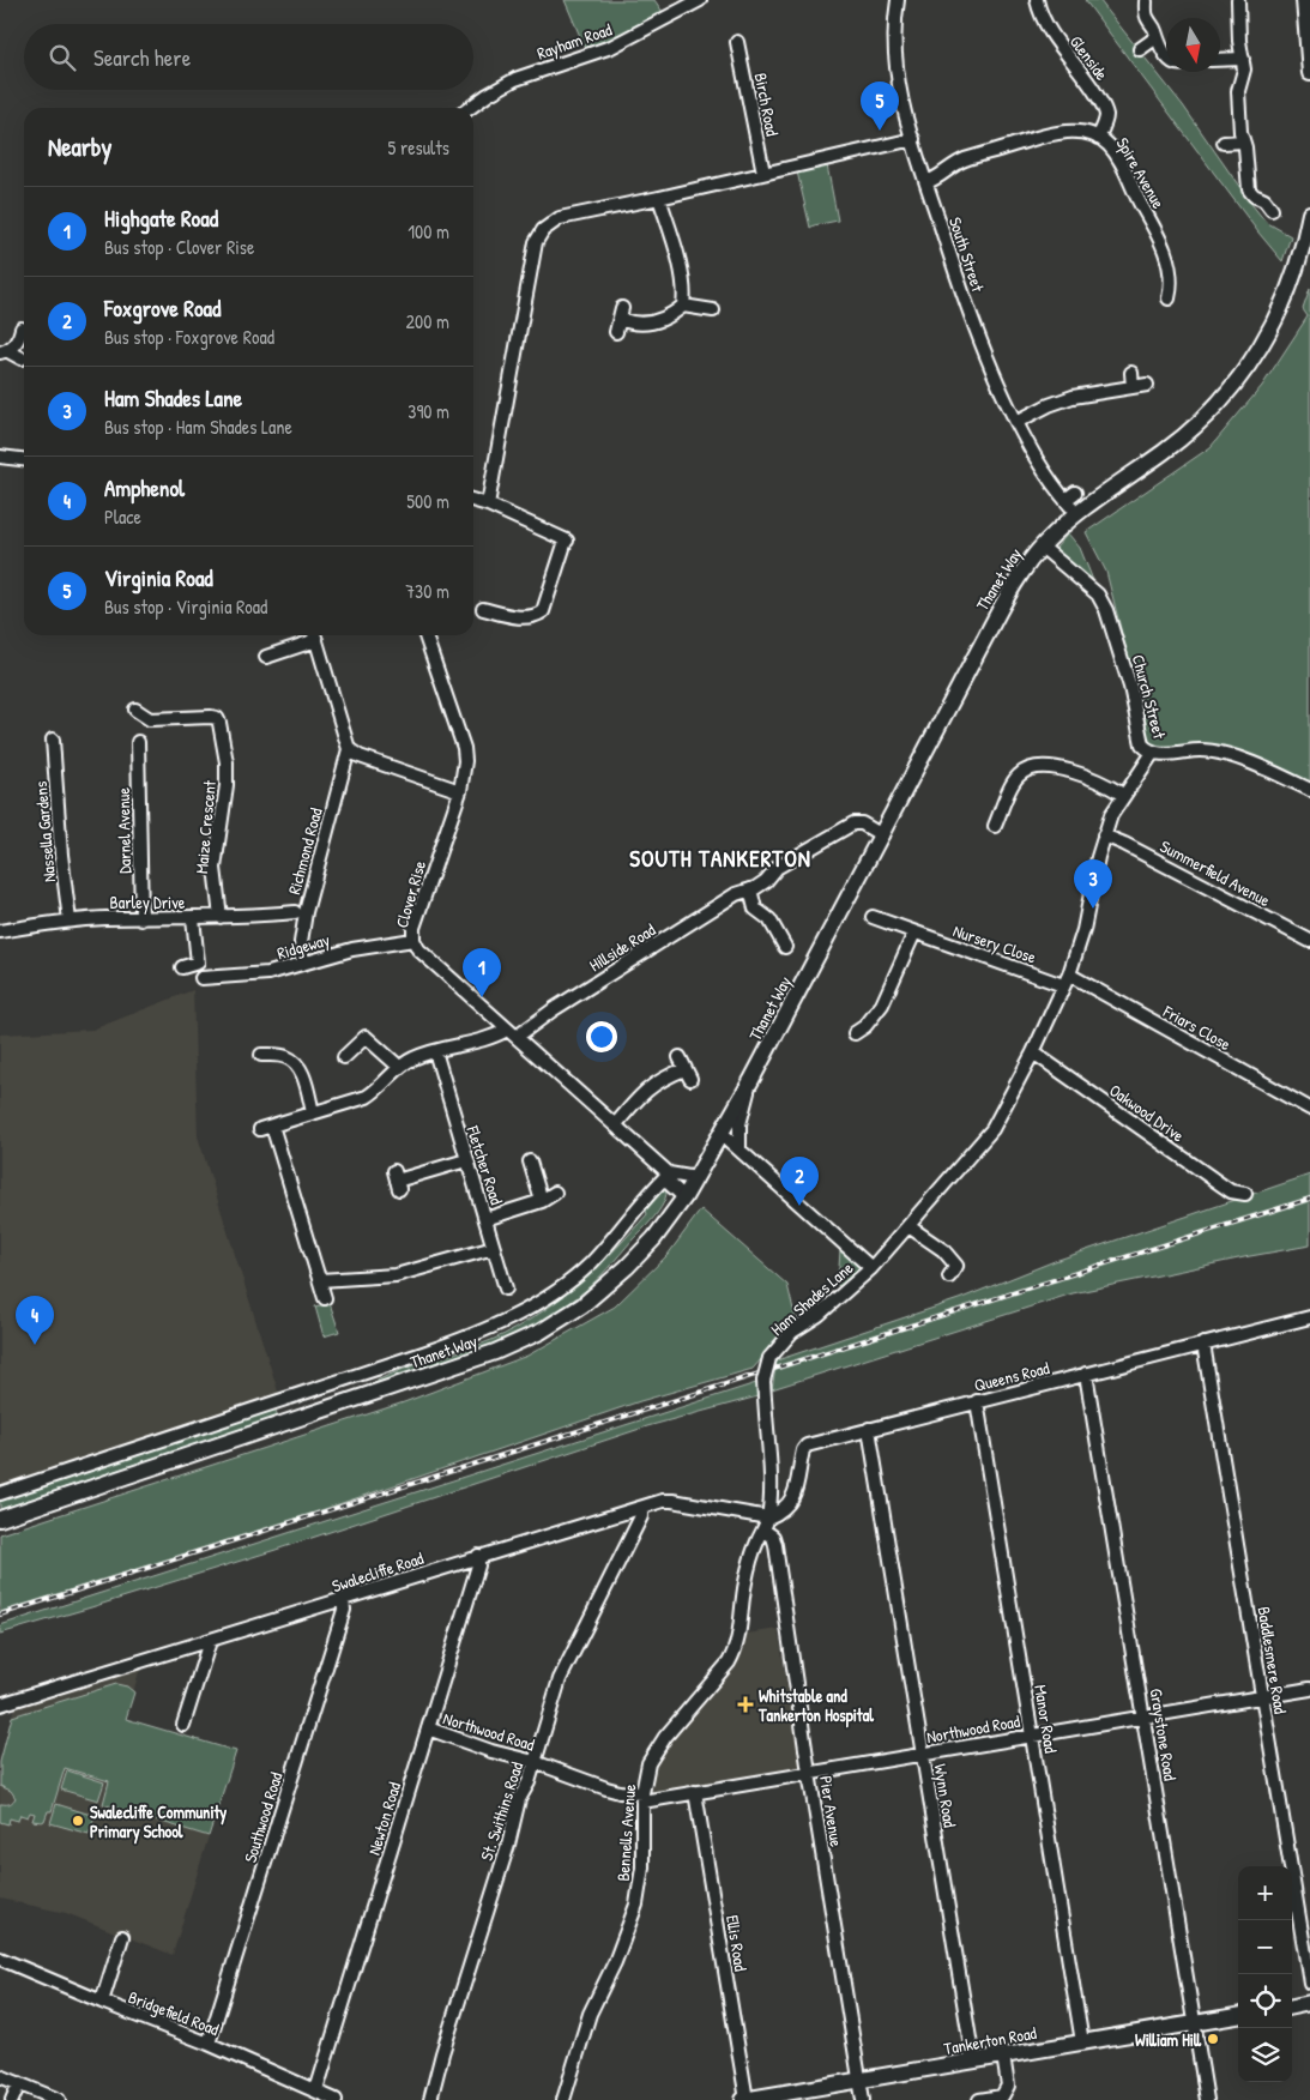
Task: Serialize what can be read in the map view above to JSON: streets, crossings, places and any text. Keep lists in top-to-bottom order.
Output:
{
  "streets": {
    "main road": ["Thanet Way", "Tankerton Road"],
    "street": [
      "Rayham Road",
      "Glenside",
      "Birch Road",
      "Spire Avenue",
      "South Street",
      "Church Street",
      "Maize Crescent",
      "Darnel Avenue",
      "Nassella Gardens",
      "Richmond Road",
      "Summerfield Avenue",
      "Clover Rise",
      "Barley Drive",
      "Nursery Close",
      "Ridgeway",
      "Hillside Road",
      "Friars Close",
      "Oakwood Drive",
      "Fletcher Road",
      "Ham Shades Lane",
      "Queens Road",
      "Swalecliffe Road",
      "Baddlesmere Road",
      "Manor Road",
      "Northwood Road",
      "Graystone Road",
      "Wynn Road",
      "St. Swithins Road",
      "Pier Avenue",
      "Southwood Road",
      "Newton Road",
      "Bennells Avenue",
      "Ellis Road",
      "Bridgefield Road"
    ]
  },
  "crossings": [
    ["Glenside", "Spire Avenue"],
    ["Spire Avenue", "South Street"],
    ["Thanet Way", "Church Street"],
    ["Thanet Way", "Clover Rise"],
    ["Thanet Way", "Hillside Road"],
    ["Church Street", "Ham Shades Lane"],
    ["Maize Crescent", "Barley Drive"],
    ["Darnel Avenue", "Barley Drive"],
    ["Nassella Gardens", "Barley Drive"],
    ["Richmond Road", "Ridgeway"],
    ["Summerfield Avenue", "Ham Shades Lane"],
    ["Clover Rise", "Ridgeway"],
    ["Clover Rise", "Hillside Road"],
    ["Nursery Close", "Friars Close"],
    ["Nursery Close", "Ham Shades Lane"],
    ["Hillside Road", "Fletcher Road"],
    ["Friars Close", "Ham Shades Lane"],
    ["Oakwood Drive", "Ham Shades Lane"],
    ["Ham Shades Lane", "Queens Road"],
    ["Ham Shades Lane", "Swalecliffe Road"],
    ["Ham Shades Lane", "Bennells Avenue"],
    ["Queens Road", "Swalecliffe Road"],
    ["Queens Road", "Baddlesmere Road"],
    ["Queens Road", "Manor Road"],
    ["Queens Road", "Graystone Road"],
    ["Queens Road", "Wynn Road"],
    ["Queens Road", "Bennells Avenue"],
    ["Swalecliffe Road", "St. Swithins Road"],
    ["Swalecliffe Road", "Southwood Road"],
    ["Swalecliffe Road", "Newton Road"],
    ["Swalecliffe Road", "Bennells Avenue"],
    ["Baddlesmere Road", "Northwood Road"],
    ["Manor Road", "Northwood Road"],
    ["Manor Road", "Tankerton Road"],
    ["Northwood Road", "Graystone Road"],
    ["Northwood Road", "Wynn Road"],
    ["Northwood Road", "St. Swithins Road"],
    ["Northwood Road", "Pier Avenue"],
    ["Northwood Road", "Newton Road"],
    ["Northwood Road", "Bennells Avenue"],
    ["Northwood Road", "Ellis Road"],
    ["Graystone Road", "Tankerton Road"],
    ["Wynn Road", "Tankerton Road"],
    ["Pier Avenue", "Bennells Avenue"],
    ["Pier Avenue", "Tankerton Road"],
    ["Southwood Road", "Bridgefield Road"],
    ["Newton Road", "Bridgefield Road"],
    ["Ellis Road", "Tankerton Road"]
  ],
  "districts": ["SOUTH TANKERTON"],
  "places": {
    "health": ["Whitstable and Tankerton Hospital"],
    "other": ["Swalecliffe Community Primary School", "William Hill"]
  },
  "north": "bottom",
  "page": {
    "search": "Search here",
    "pins": [
      "5",
      "3",
      "1",
      "2",
      "4"
    ],
    "heading": ["Nearby", "5 results"],
    "list": [
      {
        "mark": "1",
        "name": "Highgate Road",
        "note": "Bus stop · Clover Rise",
        "value": "100 m"
      },
      {
        "mark": "2",
        "name": "Foxgrove Road",
        "note": "Bus stop · Foxgrove Road",
        "value": "200 m"
      },
      {
        "mark": "3",
        "name": "Ham Shades Lane",
        "note": "Bus stop · Ham Shades Lane",
        "value": "390 m"
      },
      {
        "mark": "4",
        "name": "Amphenol",
        "note": "Place",
        "value": "500 m"
      },
      {
        "mark": "5",
        "name": "Virginia Road",
        "note": "Bus stop · Virginia Road",
        "value": "730 m"
      }
    ],
    "map_buttons": ["+", "−"]
  }
}
